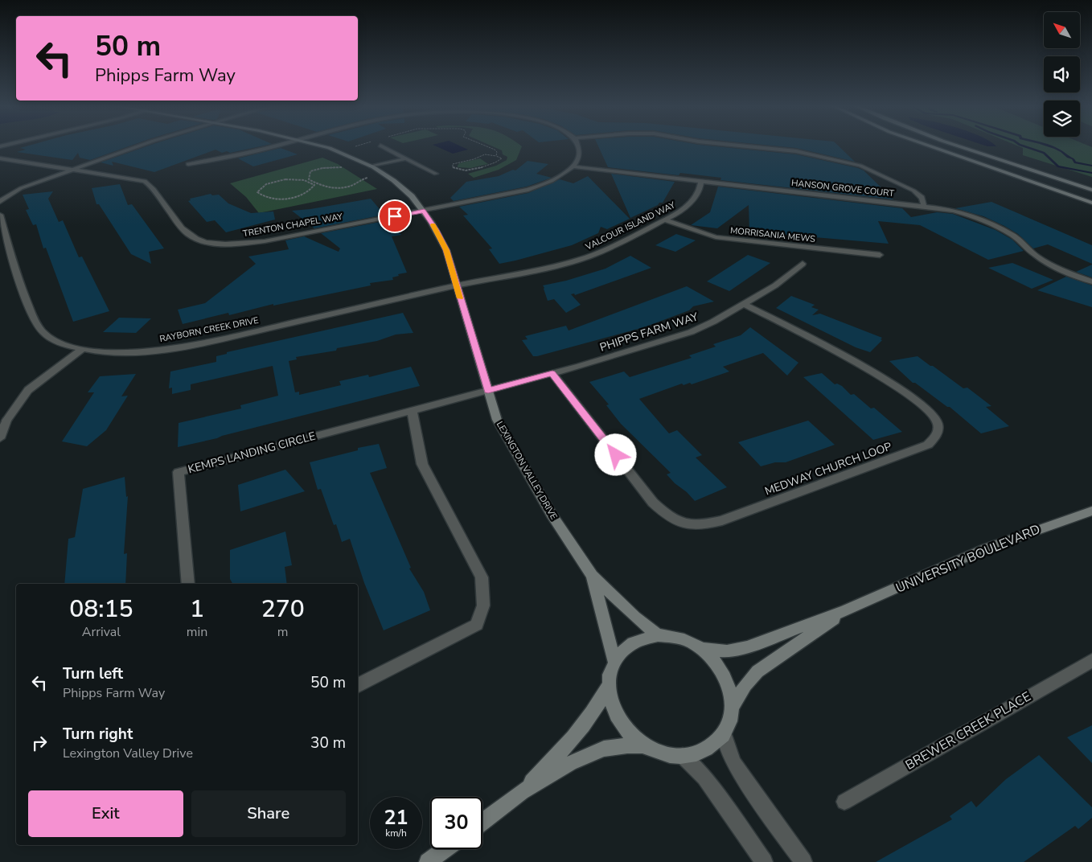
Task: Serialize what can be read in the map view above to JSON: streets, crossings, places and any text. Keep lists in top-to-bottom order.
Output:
{
  "streets": {
    "street": [
      "HANSON GROVE COURT",
      "TRENTON CHAPEL WAY",
      "VALCOUR ISLAND WAY",
      "MORRISANIA MEWS",
      "RAYBORN CREEK DRIVE",
      "PHIPPS FARM WAY",
      "KEMPS LANDING CIRCLE",
      "MEDWAY CHURCH LOOP",
      "LEXINGTON VALLEY DRIVE",
      "UNIVERSITY BOULEVARD",
      "BREWER CREEK PLACE"
    ]
  },
  "crossings": [
    ["HANSON GROVE COURT", "TRENTON CHAPEL WAY"],
    ["HANSON GROVE COURT", "VALCOUR ISLAND WAY"],
    ["TRENTON CHAPEL WAY", "LEXINGTON VALLEY DRIVE"],
    ["VALCOUR ISLAND WAY", "MORRISANIA MEWS"],
    ["VALCOUR ISLAND WAY", "RAYBORN CREEK DRIVE"],
    ["VALCOUR ISLAND WAY", "LEXINGTON VALLEY DRIVE"],
    ["RAYBORN CREEK DRIVE", "LEXINGTON VALLEY DRIVE"],
    ["PHIPPS FARM WAY", "KEMPS LANDING CIRCLE"],
    ["PHIPPS FARM WAY", "MEDWAY CHURCH LOOP"],
    ["PHIPPS FARM WAY", "LEXINGTON VALLEY DRIVE"],
    ["KEMPS LANDING CIRCLE", "LEXINGTON VALLEY DRIVE"],
    ["LEXINGTON VALLEY DRIVE", "UNIVERSITY BOULEVARD"]
  ],
  "north": "top left",
  "page": {
    "turn": ["50 m", "Phipps Farm Way"],
    "eta": [
      "08:15",
      "Arrival",
      "1",
      "min",
      "270",
      "m"
    ],
    "list": [
      {
        "name": "Turn left",
        "note": "Phipps Farm Way",
        "value": "50 m"
      },
      {
        "name": "Turn right",
        "note": "Lexington Valley Drive",
        "value": "30 m"
      }
    ],
    "buttons": ["Exit", "Share"],
    "speed": "21 km/h",
    "limit": "30"
  }
}
